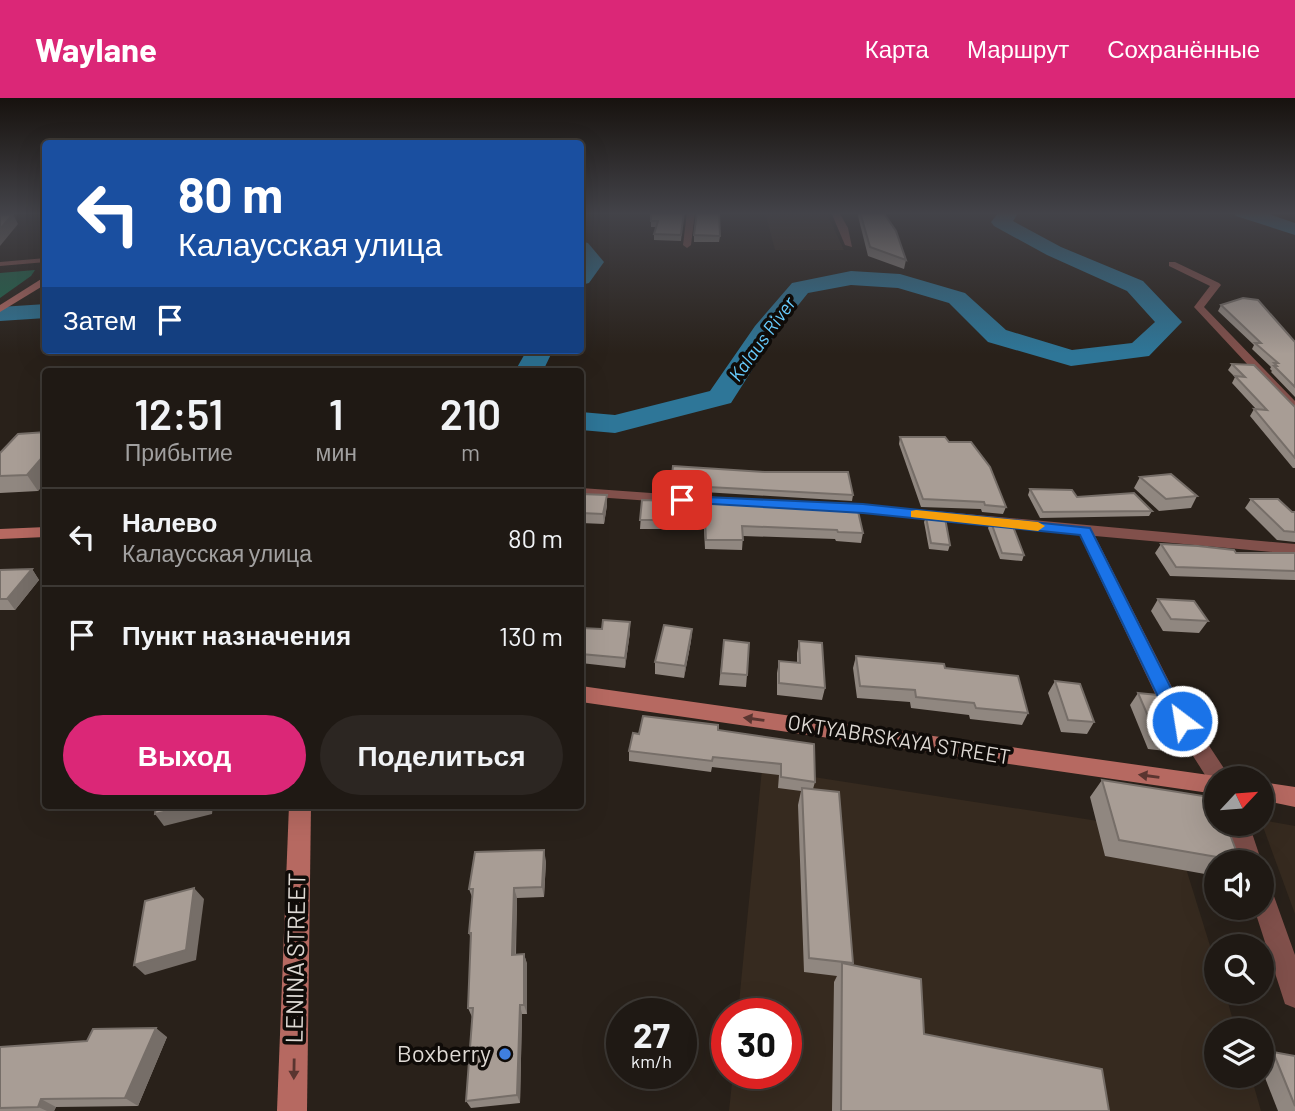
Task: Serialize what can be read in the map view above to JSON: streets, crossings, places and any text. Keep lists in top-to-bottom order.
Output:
{
  "streets": {
    "main road": ["OKTYABRSKAYA STREET", "LENINA STREET"]
  },
  "one_way": ["OKTYABRSKAYA STREET", "LENINA STREET"],
  "water": ["Kalaus River"],
  "places": ["Boxberry"],
  "north": "top right",
  "page": {
    "header": "Waylane",
    "nav": ["Карта", "Маршрут", "Сохранённые"],
    "turn": ["80 m", "Калаусская улица"],
    "then": "Затем",
    "eta": [
      "12:51",
      "Прибытие",
      "1",
      "мин",
      "210",
      "m"
    ],
    "list": [
      {
        "name": "Налево",
        "note": "Калаусская улица",
        "value": "80 m"
      },
      {
        "name": "Пункт назначения",
        "value": "130 m"
      }
    ],
    "buttons": ["Выход", "Поделиться"],
    "speed": "27 km/h",
    "limit": "30"
  }
}
